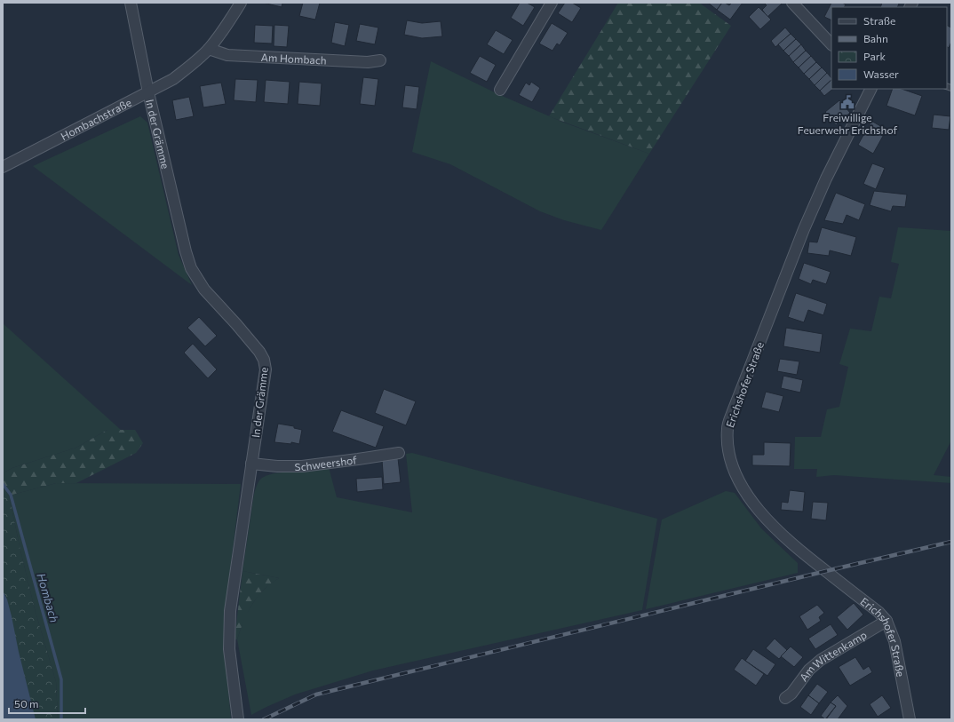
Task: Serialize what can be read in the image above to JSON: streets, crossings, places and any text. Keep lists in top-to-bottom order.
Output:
{
  "streets": {
    "street": [
      "Am Hombach",
      "Hombachstraße",
      "In der Grämme",
      "Erichshofer Straße",
      "Schweershof",
      "Am Wittenkamp"
    ]
  },
  "crossings": [
    ["Am Hombach", "Hombachstraße"],
    ["Hombachstraße", "In der Grämme"],
    ["In der Grämme", "Schweershof"],
    ["Erichshofer Straße", "Am Wittenkamp"]
  ],
  "water": ["Hombach"],
  "places": {
    "public building": ["Freiwillige Feuerwehr Erichshof"]
  },
  "legend": [
    "Straße",
    "Bahn",
    "Park",
    "Wasser"
  ],
  "scale_bar": "50 m"
}
